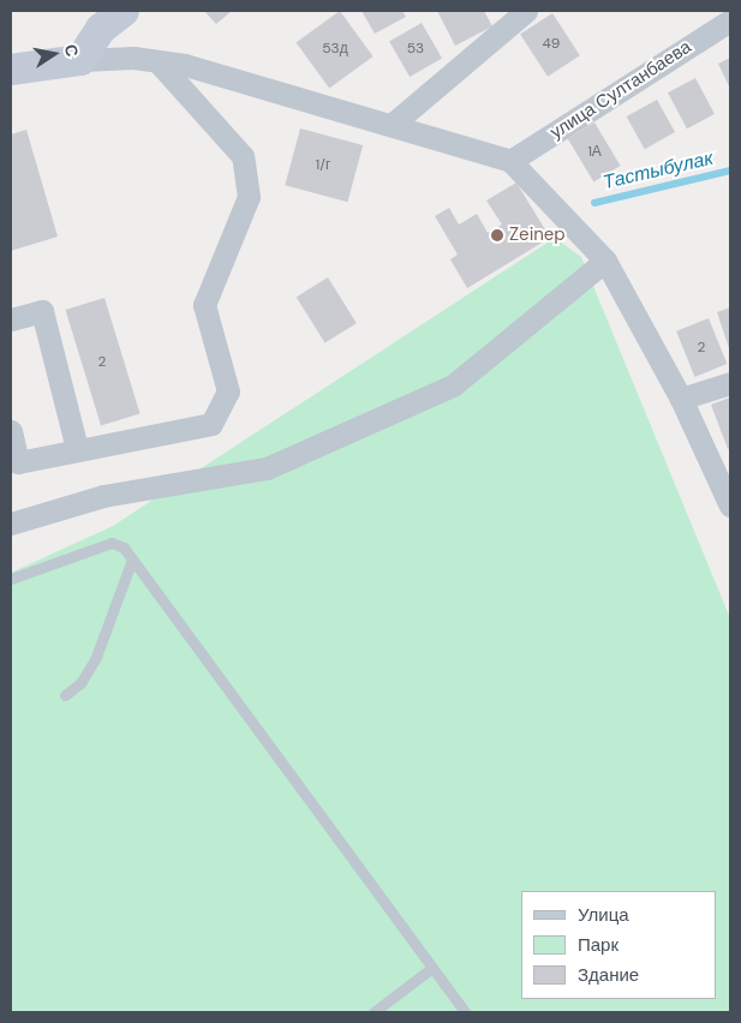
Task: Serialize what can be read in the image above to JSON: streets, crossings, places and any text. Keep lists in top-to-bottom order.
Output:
{
  "streets": {
    "street": ["улица Султанбаева"]
  },
  "water": ["Тастыбулак"],
  "places": ["Zeinep"],
  "house_numbers": [
    "49",
    "53д",
    "53",
    "1А",
    "1/г",
    "2",
    "2"
  ],
  "legend": ["Улица", "Парк", "Здание"],
  "north": "right"
}
